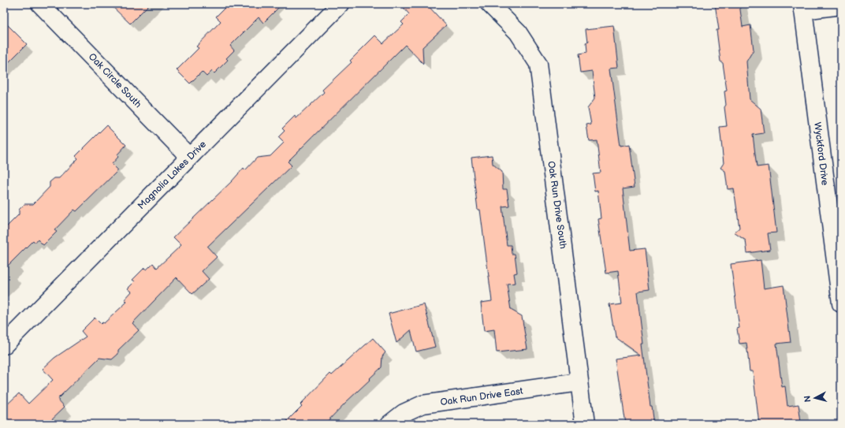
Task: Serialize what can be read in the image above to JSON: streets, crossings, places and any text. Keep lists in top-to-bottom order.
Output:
{
  "streets": {
    "street": [
      "Oak Circle South",
      "Wyckford Drive",
      "Magnolia Lakes Drive",
      "Oak Run Drive South",
      "Oak Run Drive East"
    ]
  },
  "crossings": [
    ["Oak Circle South", "Magnolia Lakes Drive"],
    ["Oak Run Drive South", "Oak Run Drive East"]
  ],
  "north": "left"
}
